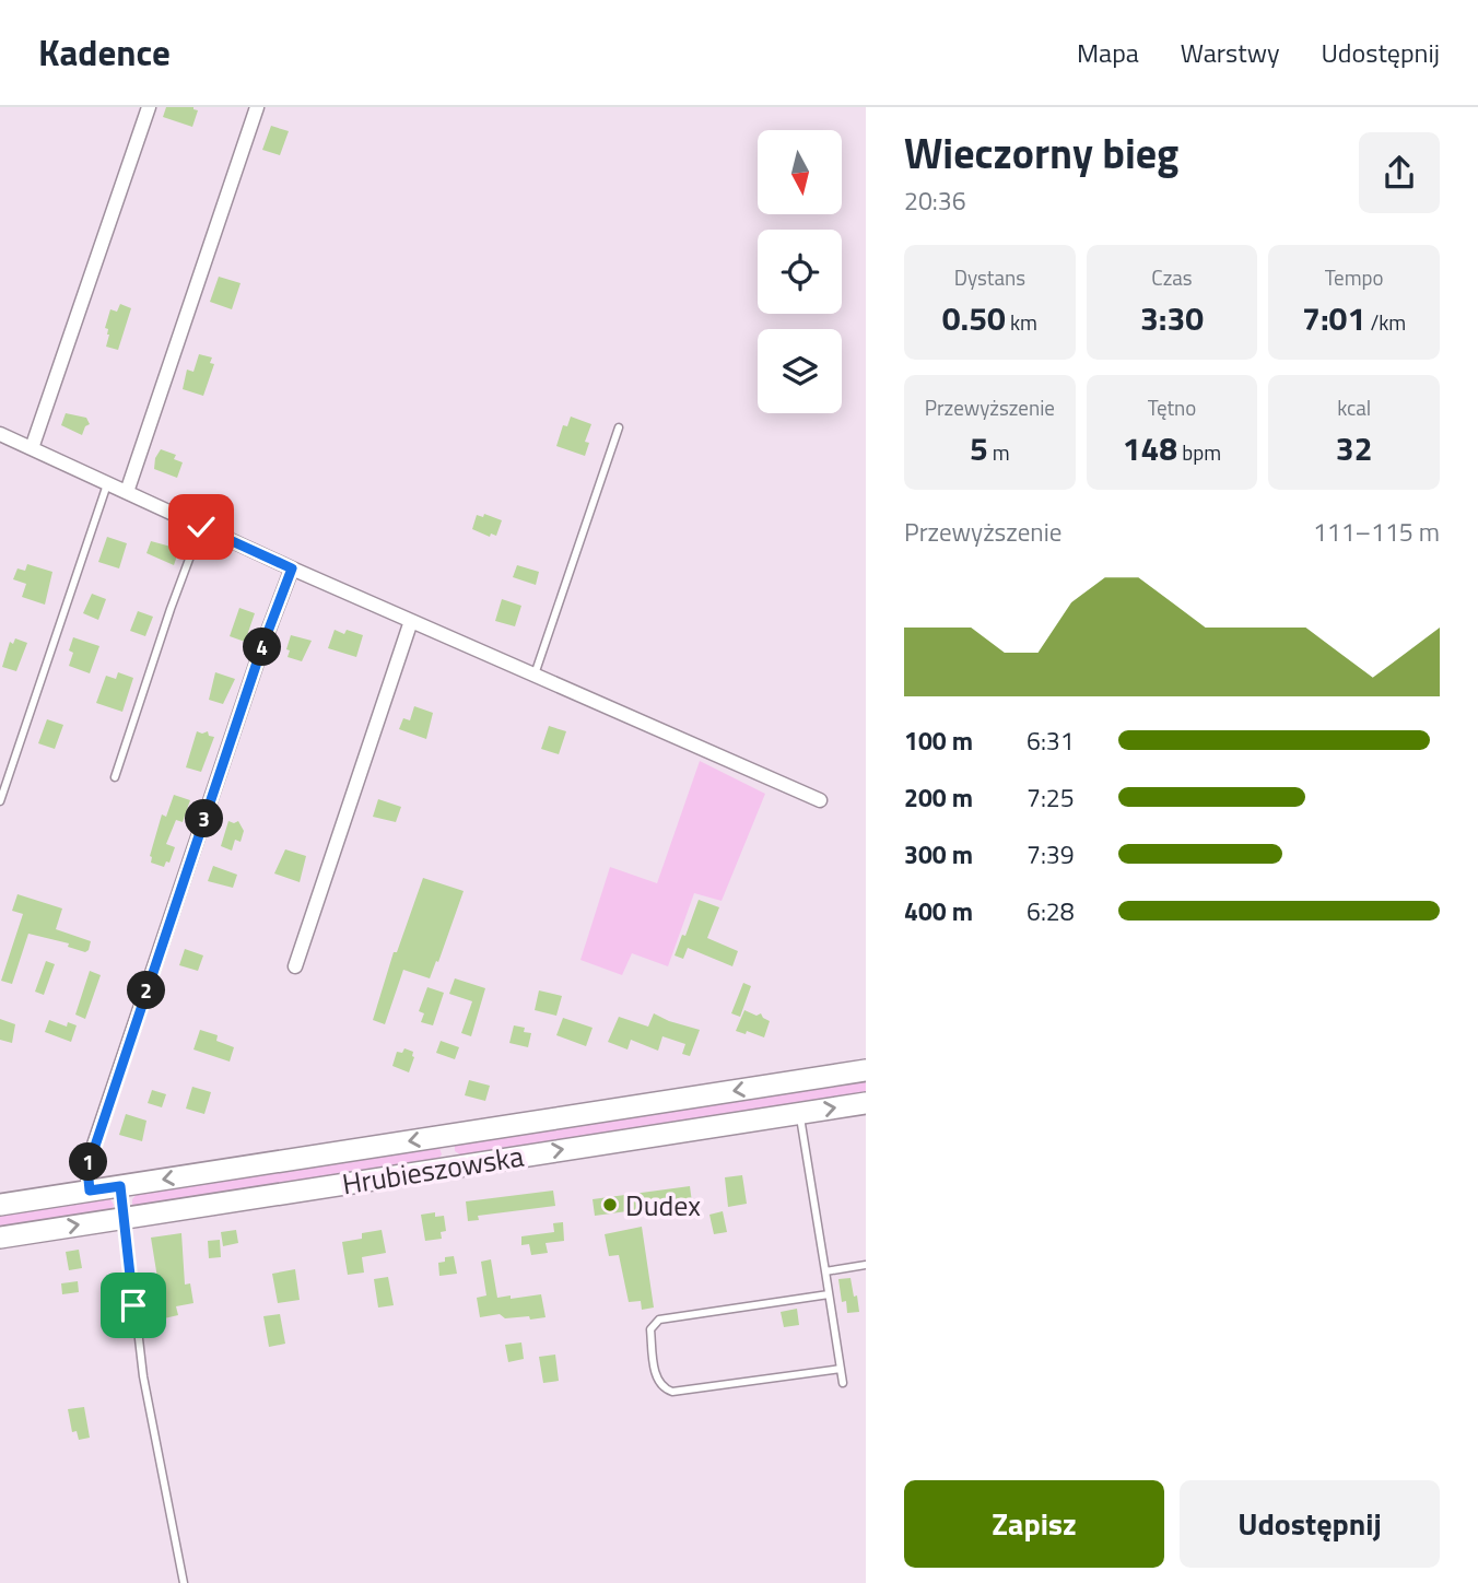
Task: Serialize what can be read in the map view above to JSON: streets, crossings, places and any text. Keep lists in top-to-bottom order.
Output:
{
  "streets": {
    "main road": ["Hrubieszowska"]
  },
  "places": ["Dudex"],
  "north": "bottom",
  "page": {
    "header": "Kadence",
    "nav": ["Mapa", "Warstwy", "Udostępnij"],
    "heading": ["Wieczorny bieg", "20:36"],
    "stats": [
      ["Dystans", "0.50 km"],
      ["Czas", "3:30"],
      ["Tempo", "7:01 /km"],
      ["Przewyższenie", "5 m"],
      ["Tętno", "148 bpm"],
      ["kcal", "32"]
    ],
    "chart": ["Przewyższenie", "111–115 m"],
    "pins": [
      "4",
      "3",
      "2",
      "1"
    ],
    "list": [
      {
        "name": "100 m",
        "note": "6:31"
      },
      {
        "name": "200 m",
        "note": "7:25"
      },
      {
        "name": "300 m",
        "note": "7:39"
      },
      {
        "name": "400 m",
        "note": "6:28"
      }
    ],
    "buttons": ["Zapisz", "Udostępnij"]
  }
}
